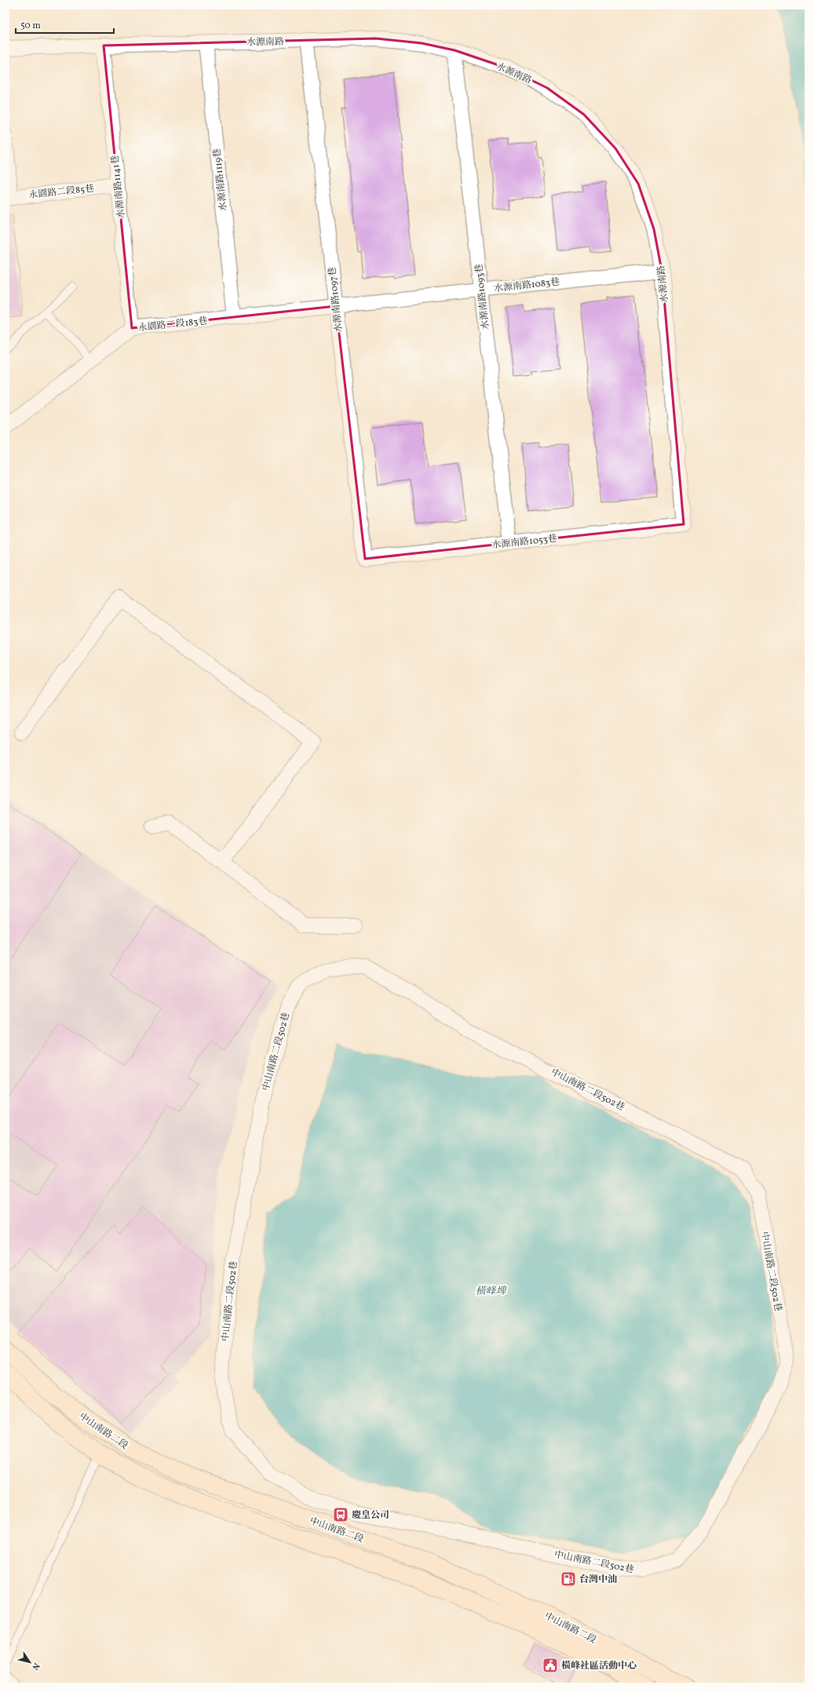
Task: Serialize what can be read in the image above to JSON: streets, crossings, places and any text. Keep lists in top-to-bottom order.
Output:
{
  "streets": {
    "main road": ["中山南路二段"],
    "street": [
      "水源南路",
      "水源南路1119巷",
      "水源南路1141巷",
      "永園路二段85巷",
      "水源南路1083巷",
      "水源南路1093巷",
      "水源南路1097巷",
      "永園路二段183巷",
      "水源南路1053巷",
      "中山南路二段502巷"
    ]
  },
  "crossings": [
    ["水源南路", "水源南路1119巷"],
    ["水源南路", "水源南路1141巷"],
    ["水源南路", "水源南路1083巷"],
    ["水源南路", "水源南路1093巷"],
    ["水源南路", "水源南路1097巷"],
    ["水源南路", "水源南路1053巷"],
    ["水源南路1119巷", "永園路二段183巷"],
    ["水源南路1141巷", "永園路二段85巷"],
    ["水源南路1141巷", "永園路二段183巷"],
    ["水源南路1083巷", "水源南路1093巷"],
    ["水源南路1083巷", "水源南路1097巷"],
    ["水源南路1083巷", "永園路二段183巷"],
    ["水源南路1093巷", "水源南路1053巷"],
    ["水源南路1097巷", "永園路二段183巷"],
    ["水源南路1097巷", "水源南路1053巷"]
  ],
  "water": ["橫峰埤"],
  "places": {
    "bus stop": ["慶皇公司"],
    "fuel station": ["台灣中油"],
    "public building": ["橫峰社區活動中心"]
  },
  "scale_bar": "50 m",
  "north": "bottom right"
}
